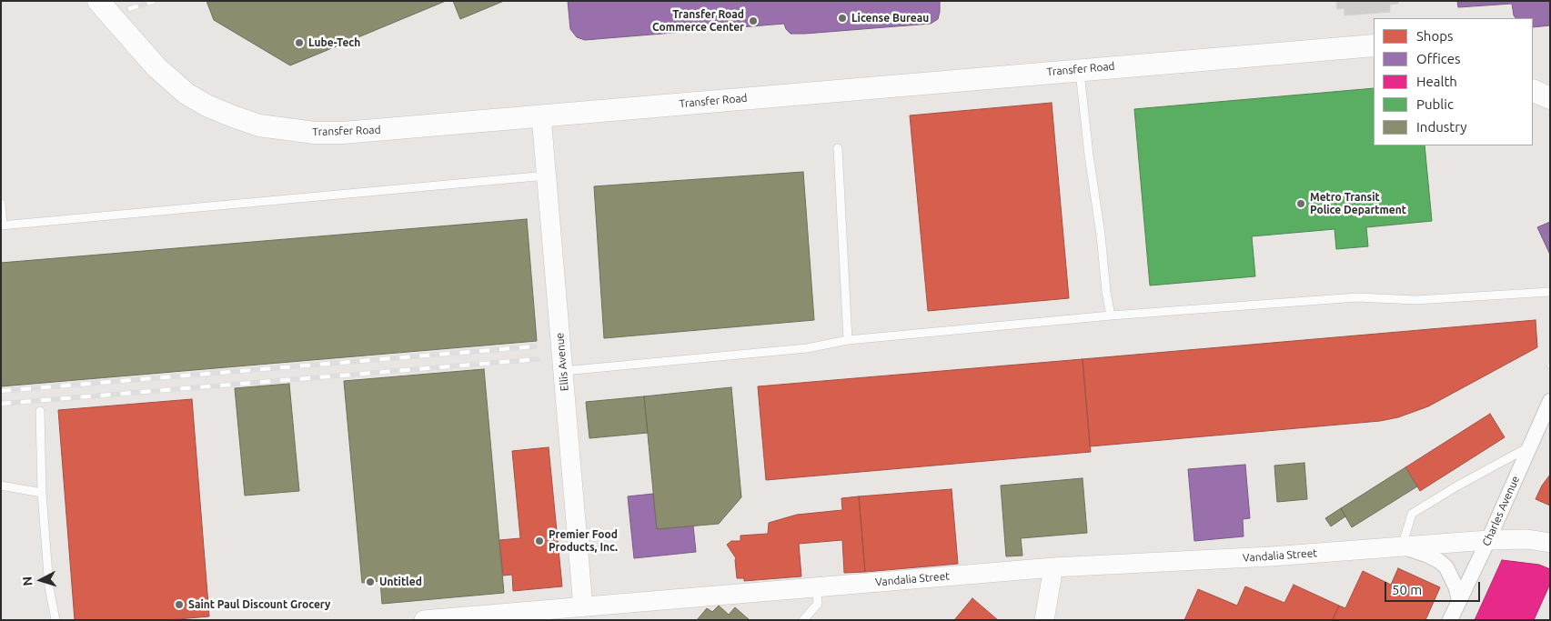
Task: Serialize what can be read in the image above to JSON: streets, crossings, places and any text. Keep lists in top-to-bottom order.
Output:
{
  "streets": {
    "main road": ["Transfer Road"],
    "street": ["Ellis Avenue", "Charles Avenue", "Vandalia Street"]
  },
  "crossings": [
    ["Transfer Road", "Ellis Avenue"],
    ["Ellis Avenue", "Vandalia Street"],
    ["Charles Avenue", "Vandalia Street"]
  ],
  "places": [
    "License Bureau",
    "Transfer Road Commerce Center",
    "Lube-Tech",
    "Metro Transit Police Department",
    "Premier Food Products, Inc.",
    "Untitled",
    "Saint Paul Discount Grocery"
  ],
  "legend": [
    "Shops",
    "Offices",
    "Health",
    "Public",
    "Industry"
  ],
  "scale_bar": "50 m",
  "north": "left"
}
